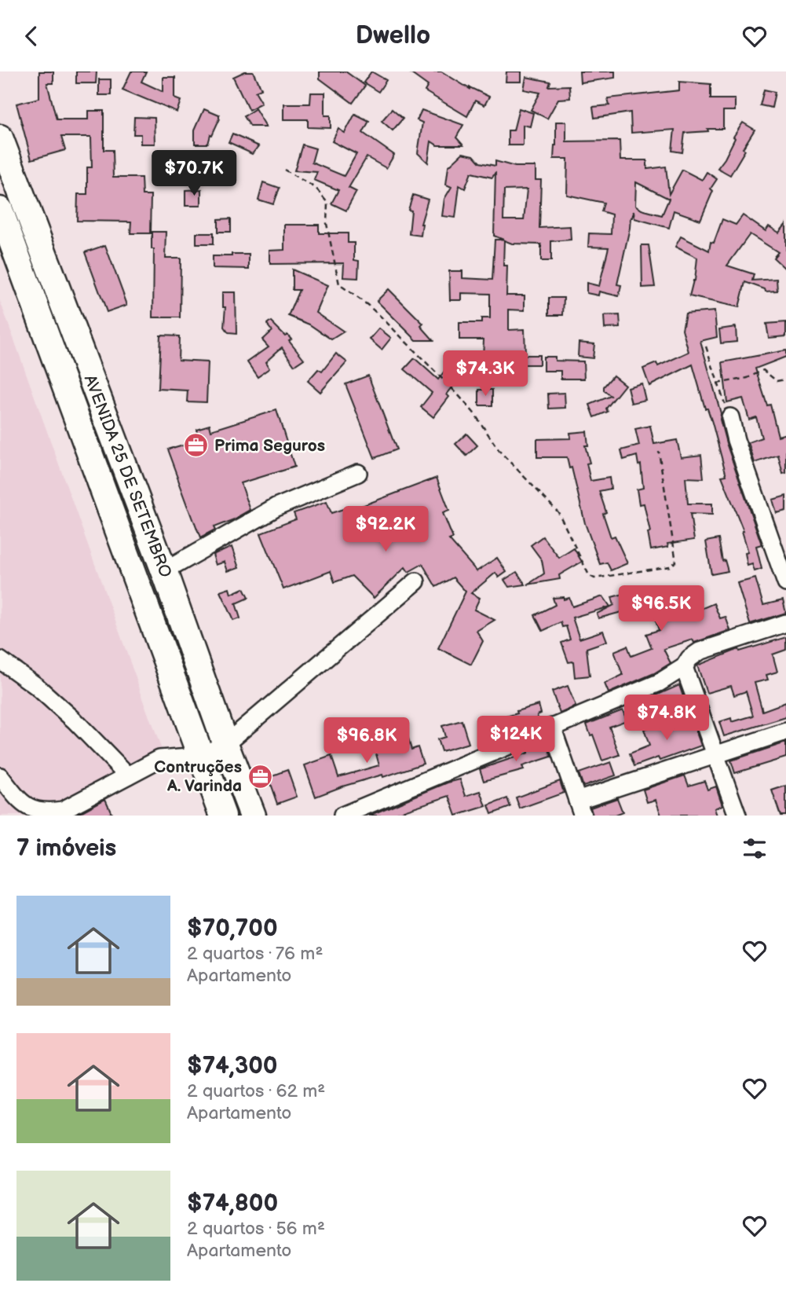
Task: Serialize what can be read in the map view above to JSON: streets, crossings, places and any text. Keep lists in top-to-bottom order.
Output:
{
  "streets": {
    "highway": ["AVENIDA 25 DE SETEMBRO"]
  },
  "places": {
    "office": ["Prima Seguros", "Contruções A. Varinda"]
  },
  "page": {
    "header": "Dwello",
    "price": [
      "$70.7K",
      "$74.3K",
      "$92.2K",
      "$96.5K",
      "$74.8K",
      "$124K",
      "$96.8K"
    ],
    "heading": "7 imóveis",
    "list": [
      {
        "name": "$70,700",
        "note": "2 quartos · 76 m² · Apartamento"
      },
      {
        "name": "$74,300",
        "note": "2 quartos · 62 m² · Apartamento"
      },
      {
        "name": "$74,800",
        "note": "2 quartos · 56 m² · Apartamento"
      }
    ]
  }
}
